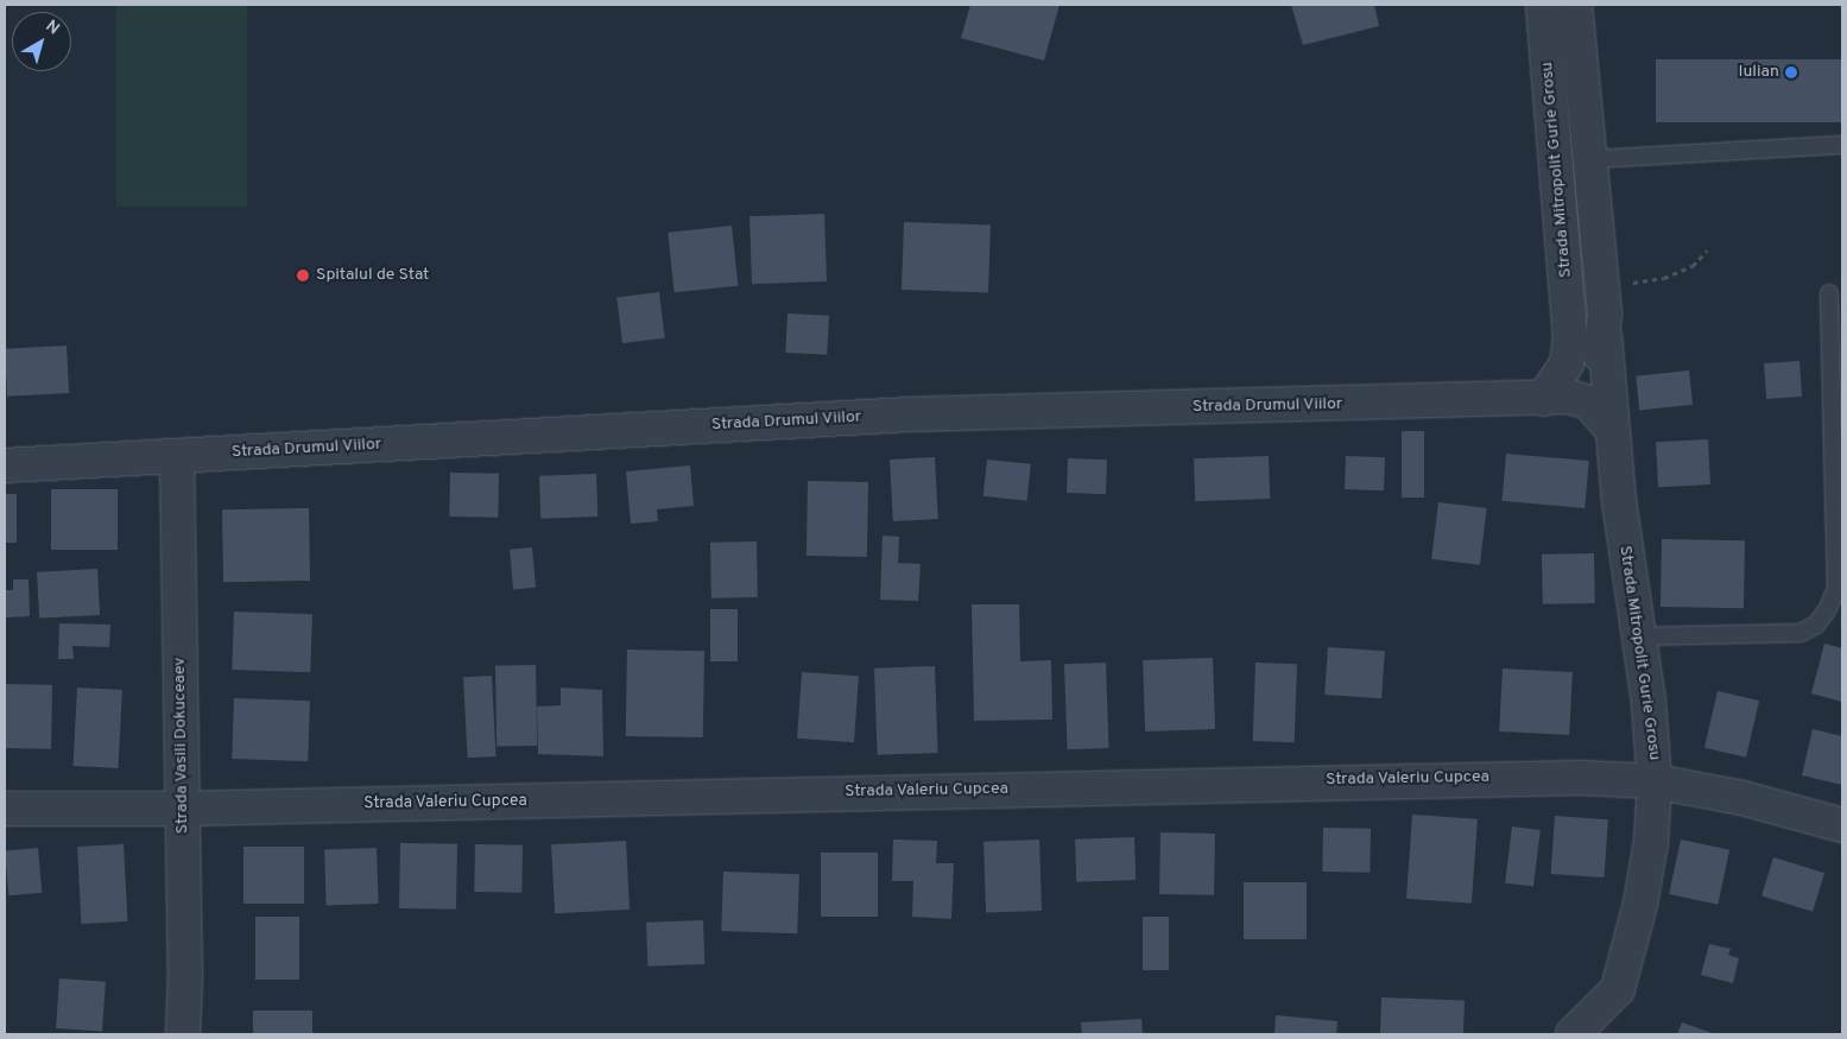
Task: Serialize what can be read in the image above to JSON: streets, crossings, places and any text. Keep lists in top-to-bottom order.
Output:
{
  "streets": {
    "street": [
      "Strada Mitropolit Gurie Grosu",
      "Strada Drumul Viilor",
      "Strada Vasili Dokuceaev",
      "Strada Valeriu Cupcea"
    ]
  },
  "crossings": [
    ["Strada Mitropolit Gurie Grosu", "Strada Drumul Viilor"],
    ["Strada Mitropolit Gurie Grosu", "Strada Valeriu Cupcea"],
    ["Strada Drumul Viilor", "Strada Vasili Dokuceaev"],
    ["Strada Vasili Dokuceaev", "Strada Valeriu Cupcea"]
  ],
  "places": ["Iulian", "Spitalul de Stat"],
  "north": "top right"
}
